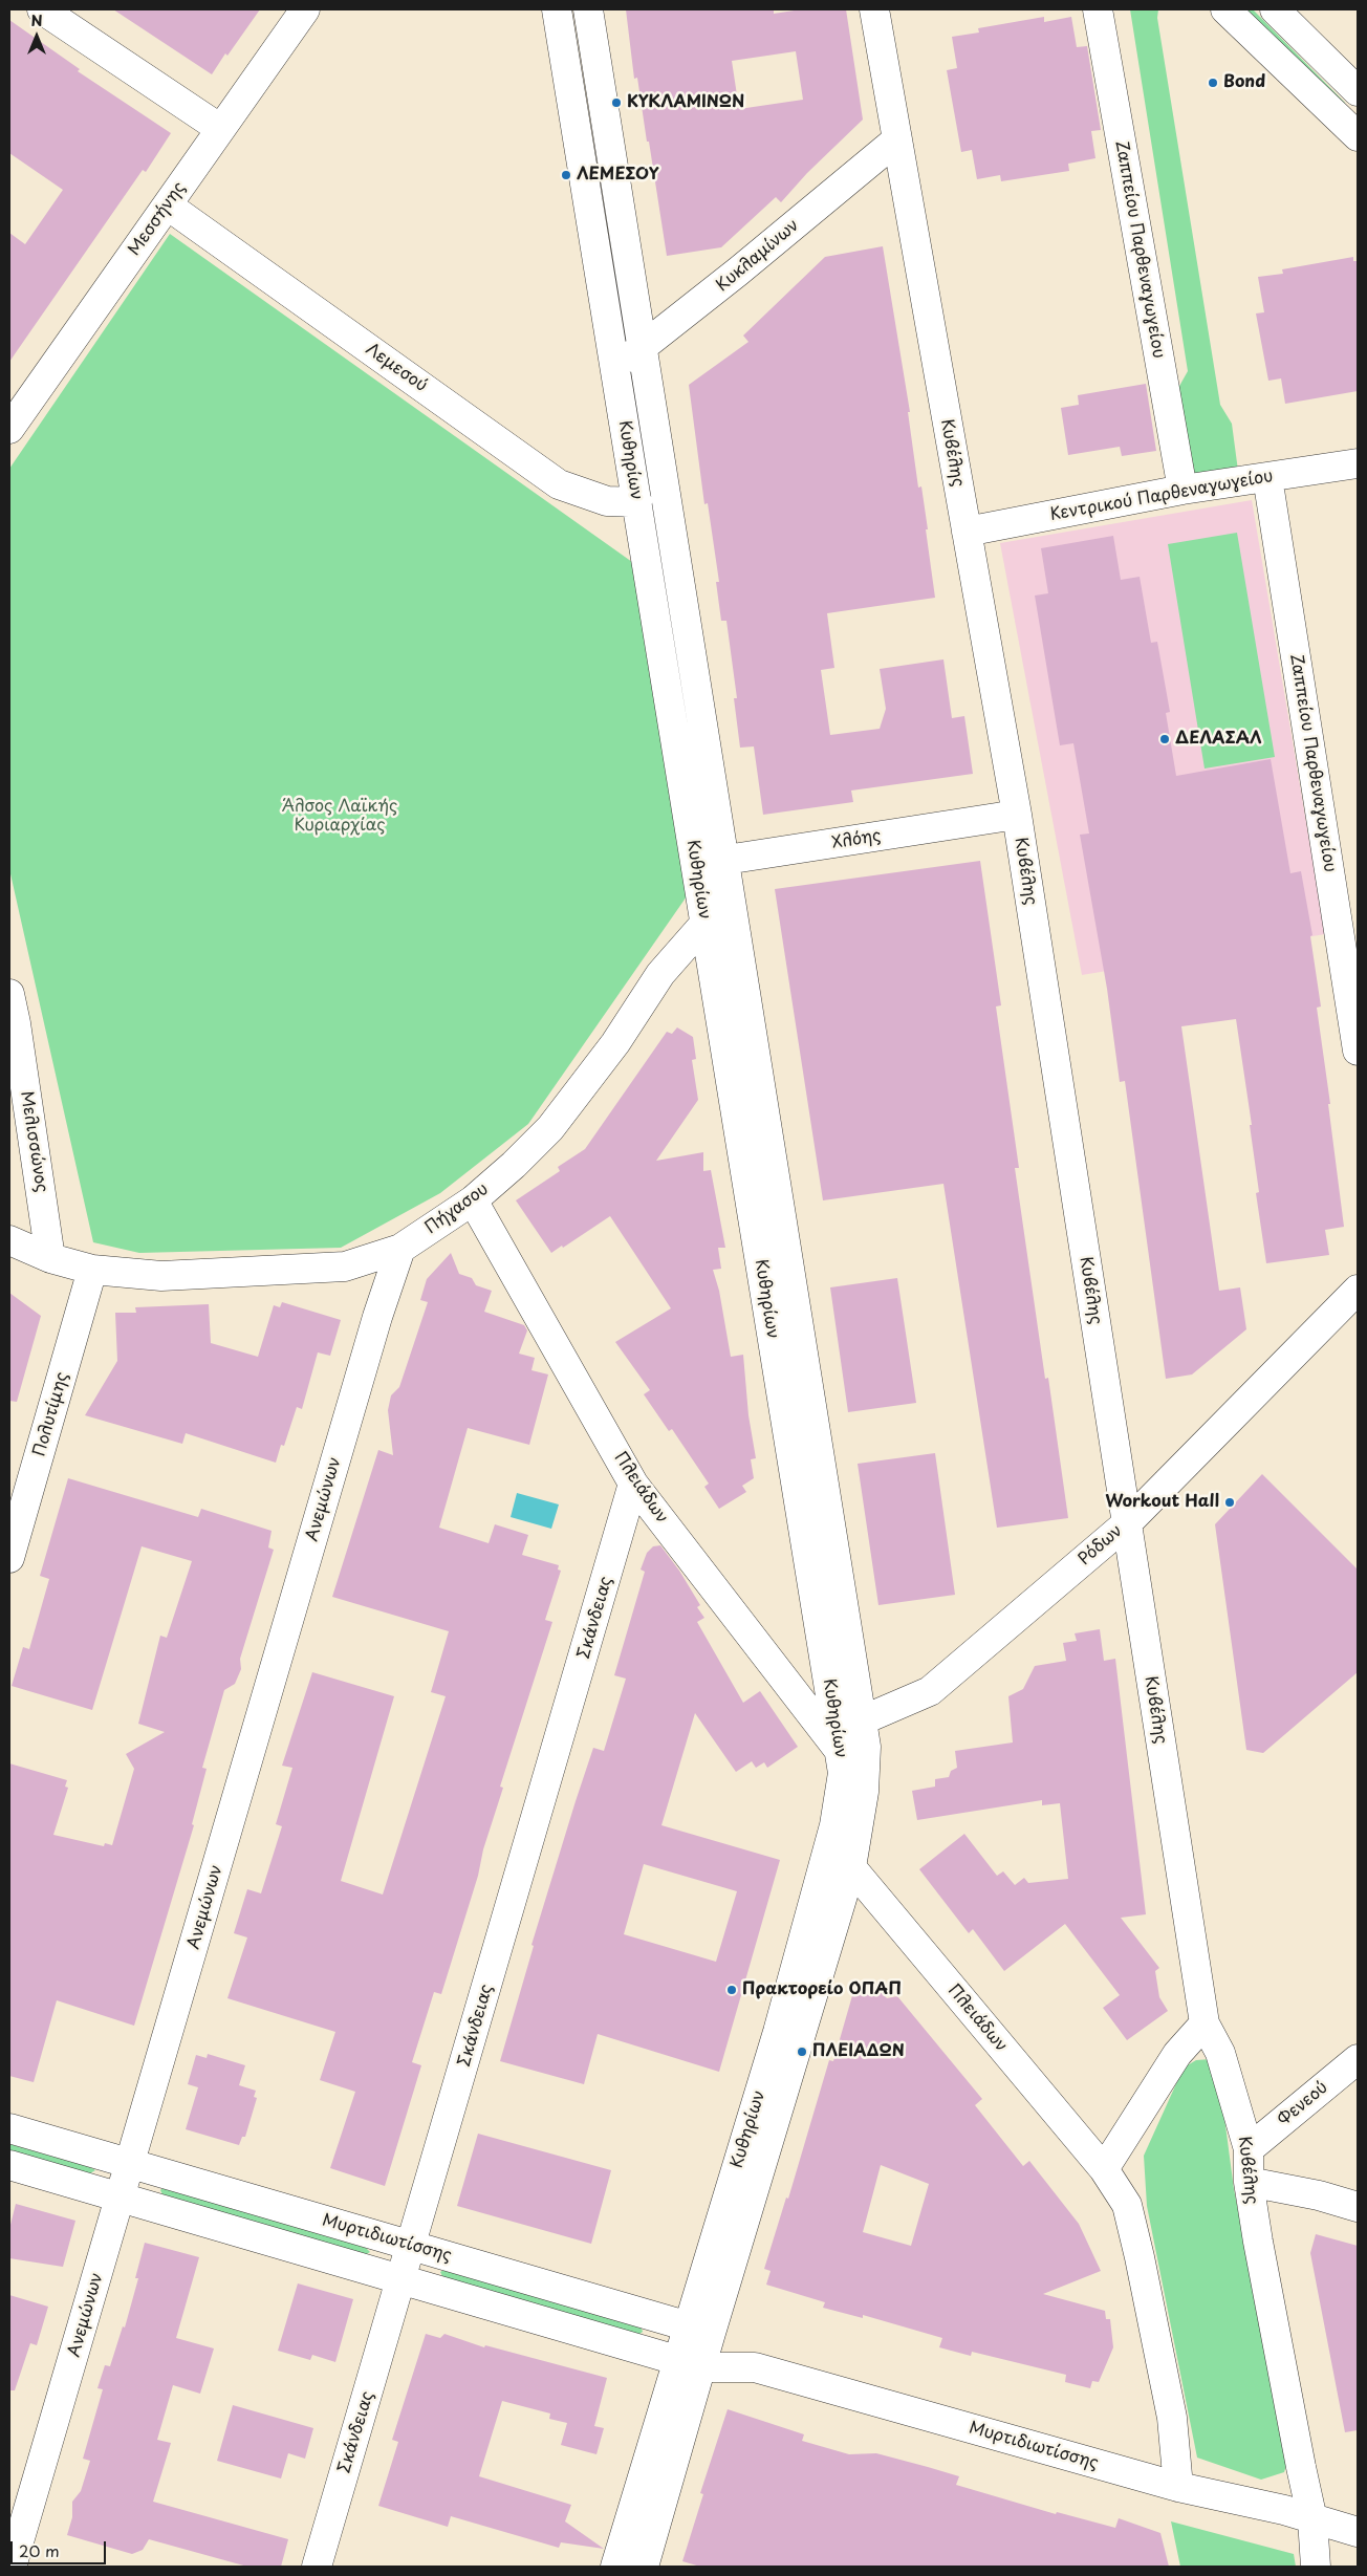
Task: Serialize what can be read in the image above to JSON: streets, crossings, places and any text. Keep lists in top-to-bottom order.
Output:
{
  "streets": {
    "street": [
      "Μεσσήνης",
      "Ζαππείου Παρθεναγωγείου",
      "Κυκλαμίνων",
      "Λεμεσού",
      "Κυβέλης",
      "Κυθηρίων",
      "Κεντρικού Παρθεναγωγείου",
      "Χλόης",
      "Μελισσώνος",
      "Πήγασου",
      "Πολυτίμης",
      "Πλειάδων",
      "Ανεμώνων",
      "Ρόδων",
      "Σκάνδειας",
      "Φενεού",
      "Μυρτιδιωτίσσης"
    ]
  },
  "crossings": [
    ["Μεσσήνης", "Λεμεσού"],
    ["Ζαππείου Παρθεναγωγείου", "Κεντρικού Παρθεναγωγείου"],
    ["Κυκλαμίνων", "Κυβέλης"],
    ["Κυκλαμίνων", "Κυθηρίων"],
    ["Λεμεσού", "Κυθηρίων"],
    ["Κυβέλης", "Κεντρικού Παρθεναγωγείου"],
    ["Κυβέλης", "Χλόης"],
    ["Κυβέλης", "Ρόδων"],
    ["Κυβέλης", "Φενεού"],
    ["Κυβέλης", "Μυρτιδιωτίσσης"],
    ["Κυθηρίων", "Χλόης"],
    ["Κυθηρίων", "Πήγασου"],
    ["Κυθηρίων", "Πλειάδων"],
    ["Κυθηρίων", "Ρόδων"],
    ["Κυθηρίων", "Μυρτιδιωτίσσης"],
    ["Μελισσώνος", "Πήγασου"],
    ["Πήγασου", "Πολυτίμης"],
    ["Πήγασου", "Πλειάδων"],
    ["Πήγασου", "Ανεμώνων"],
    ["Πλειάδων", "Σκάνδειας"],
    ["Πλειάδων", "Μυρτιδιωτίσσης"],
    ["Ανεμώνων", "Μυρτιδιωτίσσης"],
    ["Σκάνδειας", "Μυρτιδιωτίσσης"]
  ],
  "parks": ["Άλσος Λαϊκής Κυριαρχίας"],
  "places": [
    "Bond",
    "ΚΥΚΛΑΜΙΝΩΝ",
    "ΛΕΜΕΣΟΥ",
    "ΔΕΛΑΣΑΛ",
    "Workout Hall",
    "Πρακτορείο ΟΠΑΠ",
    "ΠΛΕΙΑΔΩΝ"
  ],
  "scale_bar": "20 m",
  "north": "top"
}
